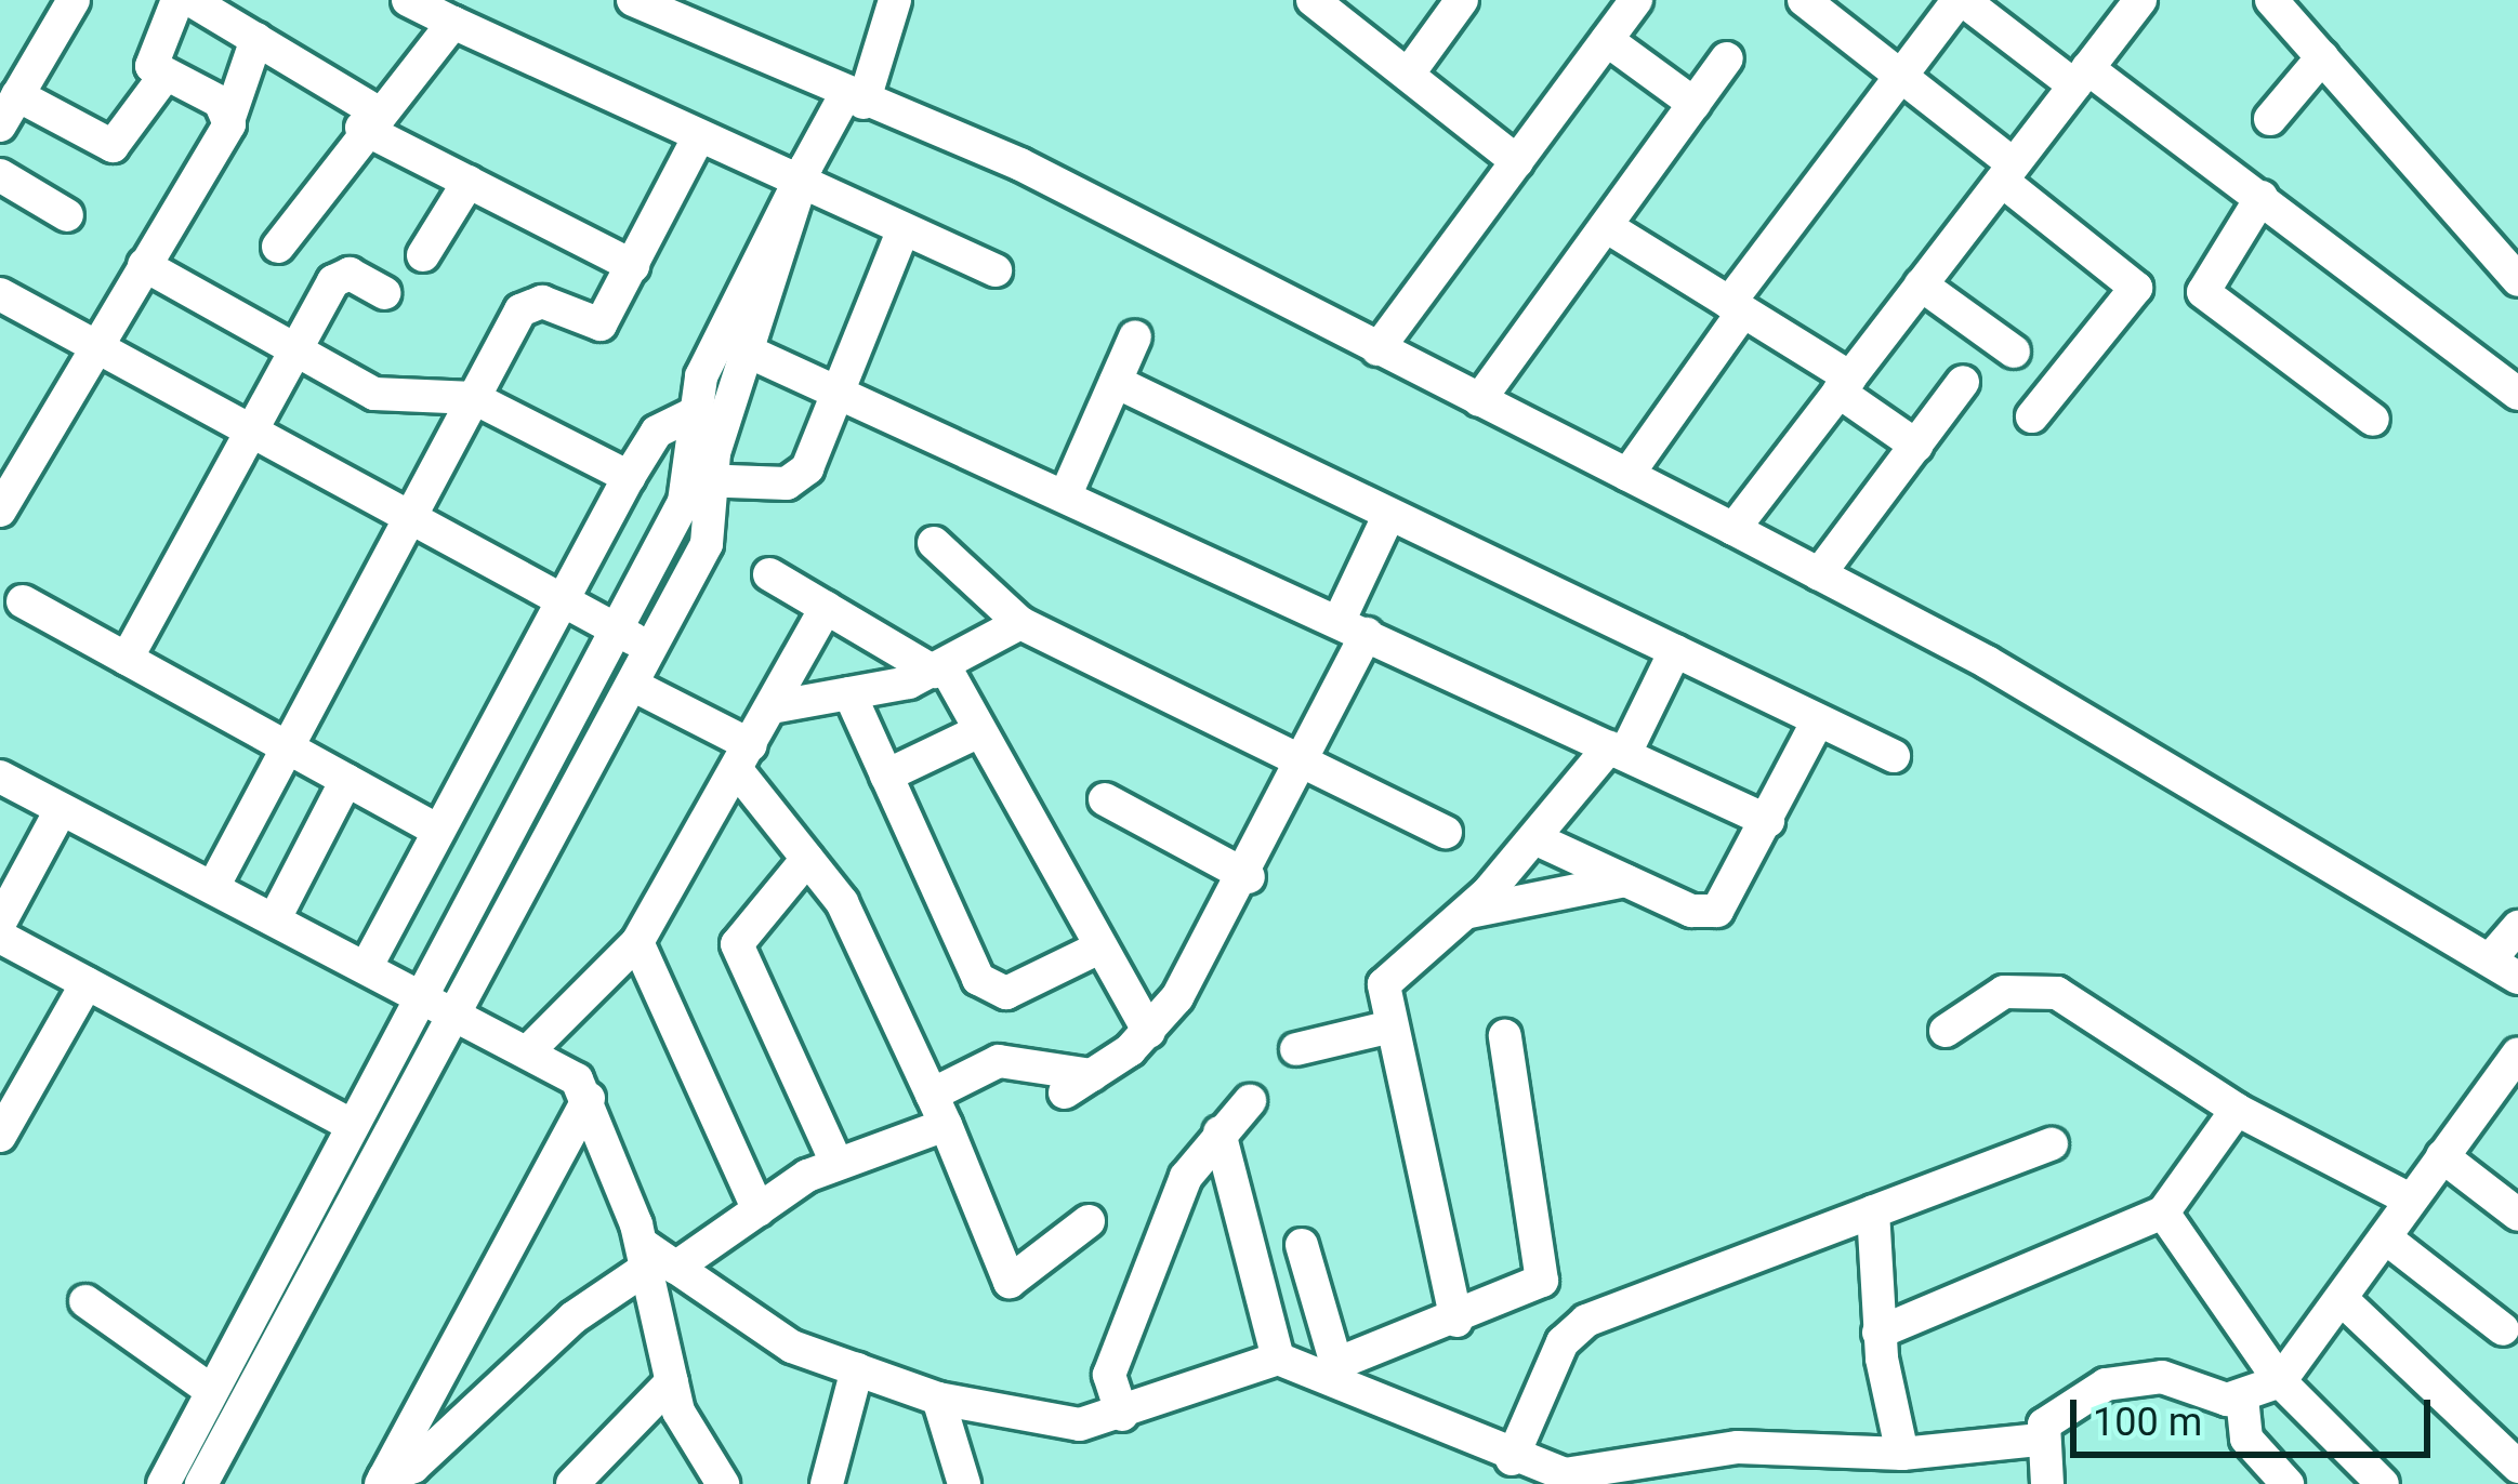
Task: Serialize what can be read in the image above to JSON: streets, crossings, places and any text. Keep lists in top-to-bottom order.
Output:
{
  "scale_bar": "100 m"
}
